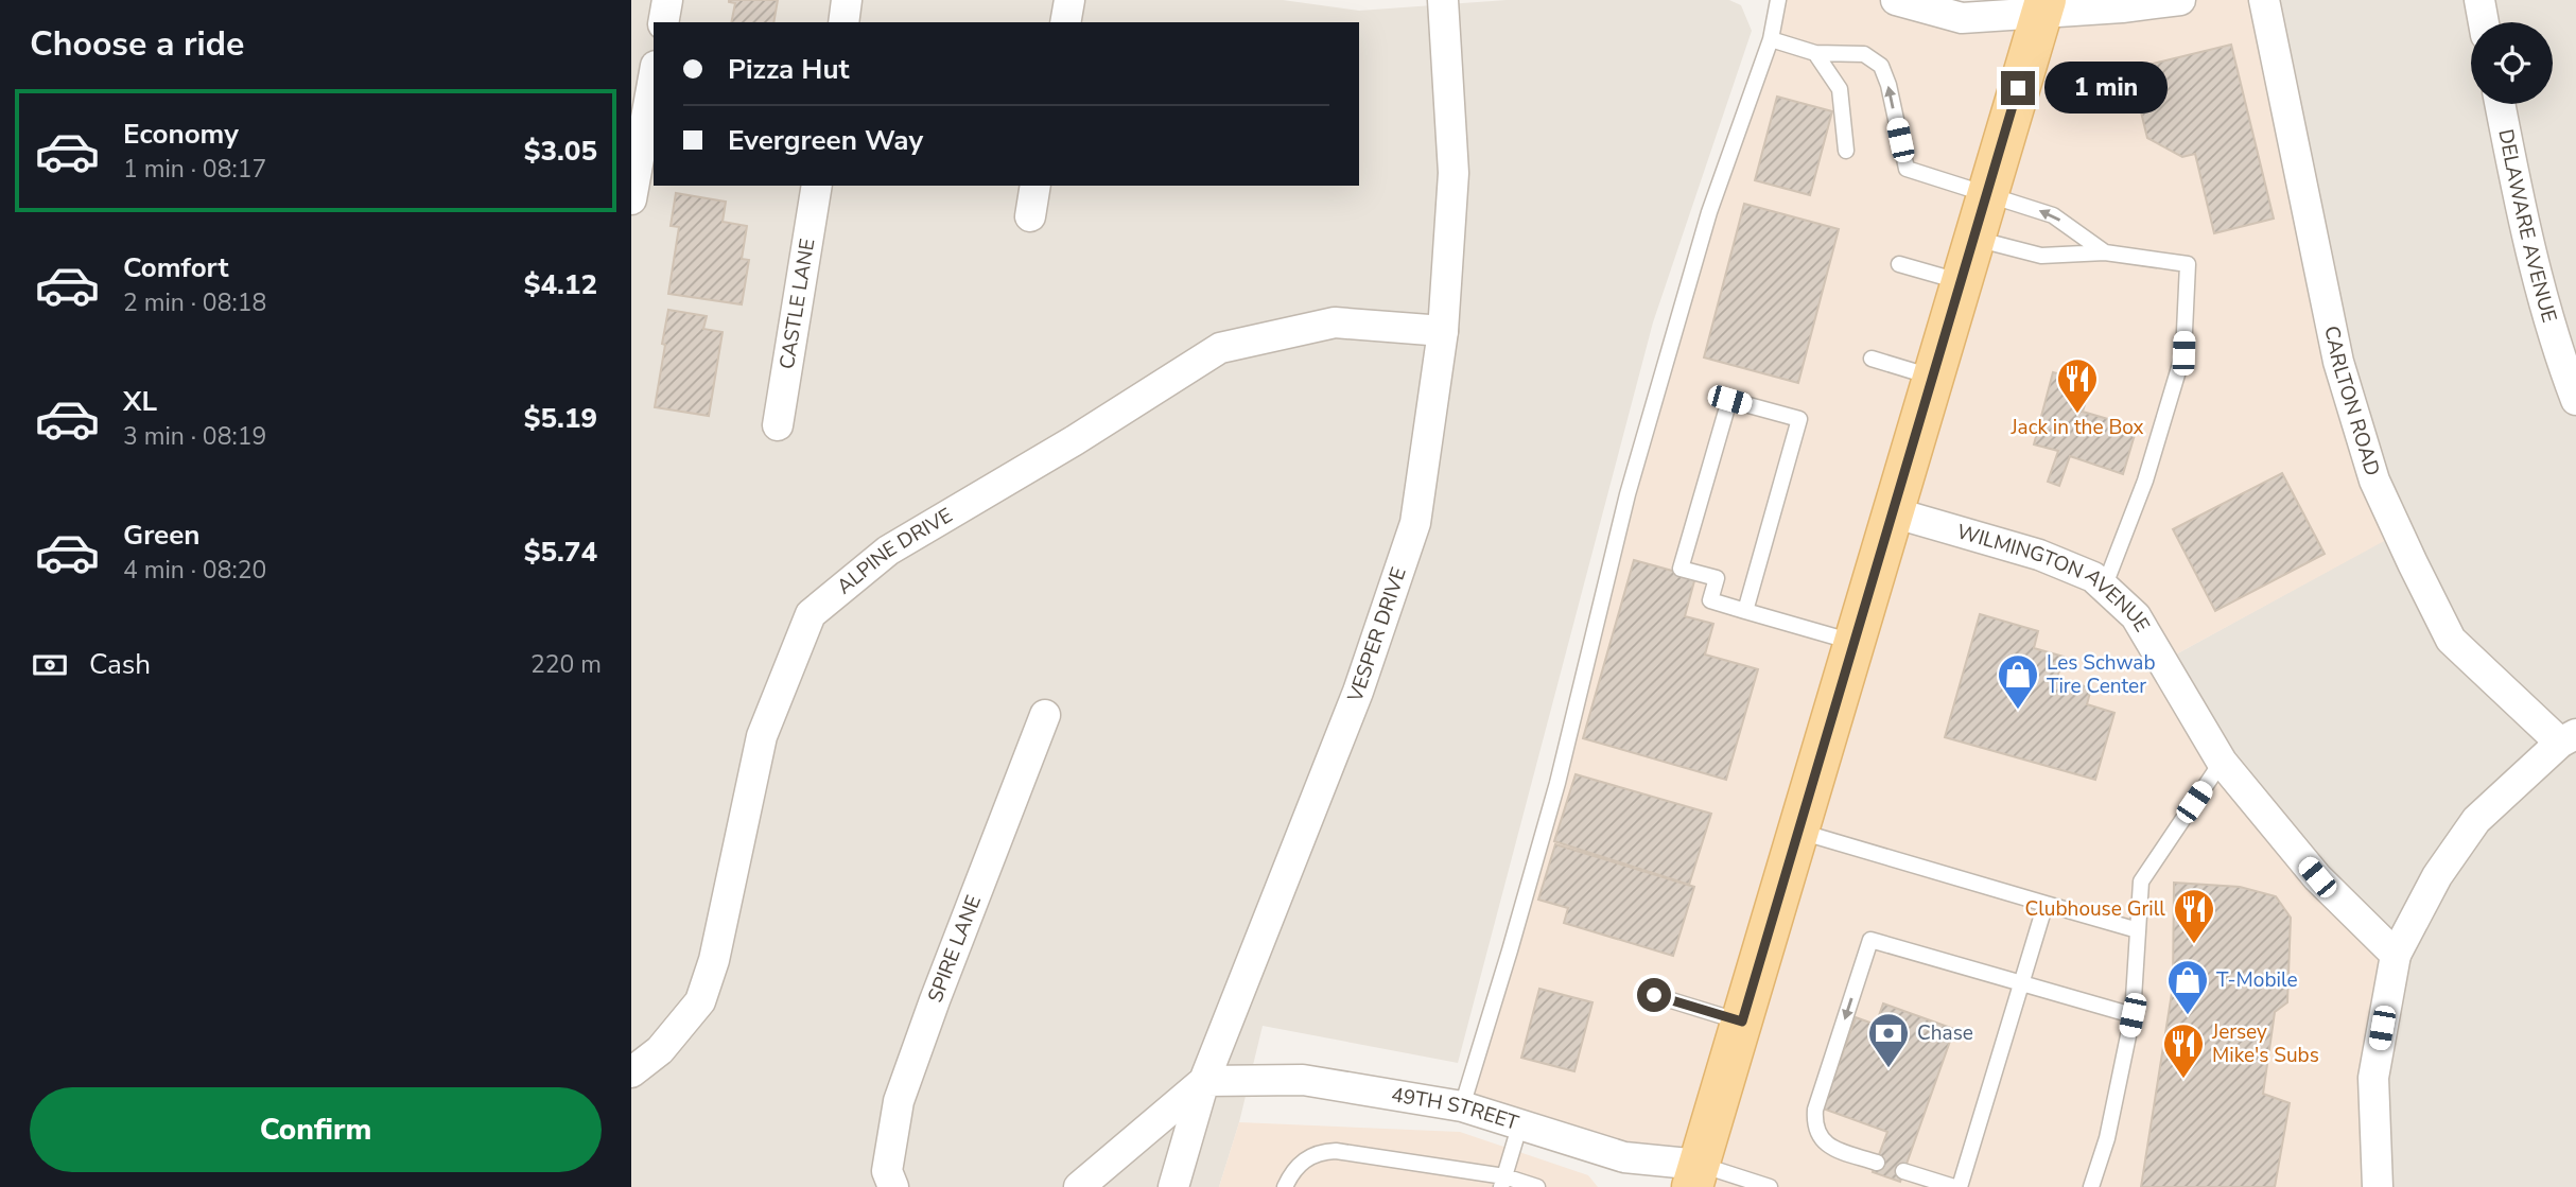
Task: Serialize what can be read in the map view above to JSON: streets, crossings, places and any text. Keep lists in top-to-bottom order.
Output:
{
  "streets": {
    "street": [
      "DELAWARE AVENUE",
      "CASTLE LANE",
      "CARLTON ROAD",
      "ALPINE DRIVE",
      "WILMINGTON AVENUE",
      "VESPER DRIVE",
      "SPIRE LANE",
      "49TH STREET"
    ]
  },
  "crossings": [
    ["ALPINE DRIVE", "VESPER DRIVE"],
    ["VESPER DRIVE", "49TH STREET"]
  ],
  "places": {
    "restaurant": ["Jack in the Box", "Clubhouse Grill", "Jersey Mike's Subs"],
    "shop": ["Les Schwab Tire Center", "T-Mobile"],
    "bank": ["Chase"]
  },
  "page": {
    "heading": "Choose a ride",
    "banner": ["Pizza Hut", "Evergreen Way"],
    "bubble": "1 min",
    "list": [
      {
        "name": "Economy",
        "note": "1 min · 08:17",
        "value": "$3.05"
      },
      {
        "name": "Comfort",
        "note": "2 min · 08:18",
        "value": "$4.12"
      },
      {
        "name": "XL",
        "note": "3 min · 08:19",
        "value": "$5.19"
      },
      {
        "name": "Green",
        "note": "4 min · 08:20",
        "value": "$5.74"
      }
    ],
    "pay": ["Cash", "220 m"],
    "buttons": "Confirm"
  }
}
